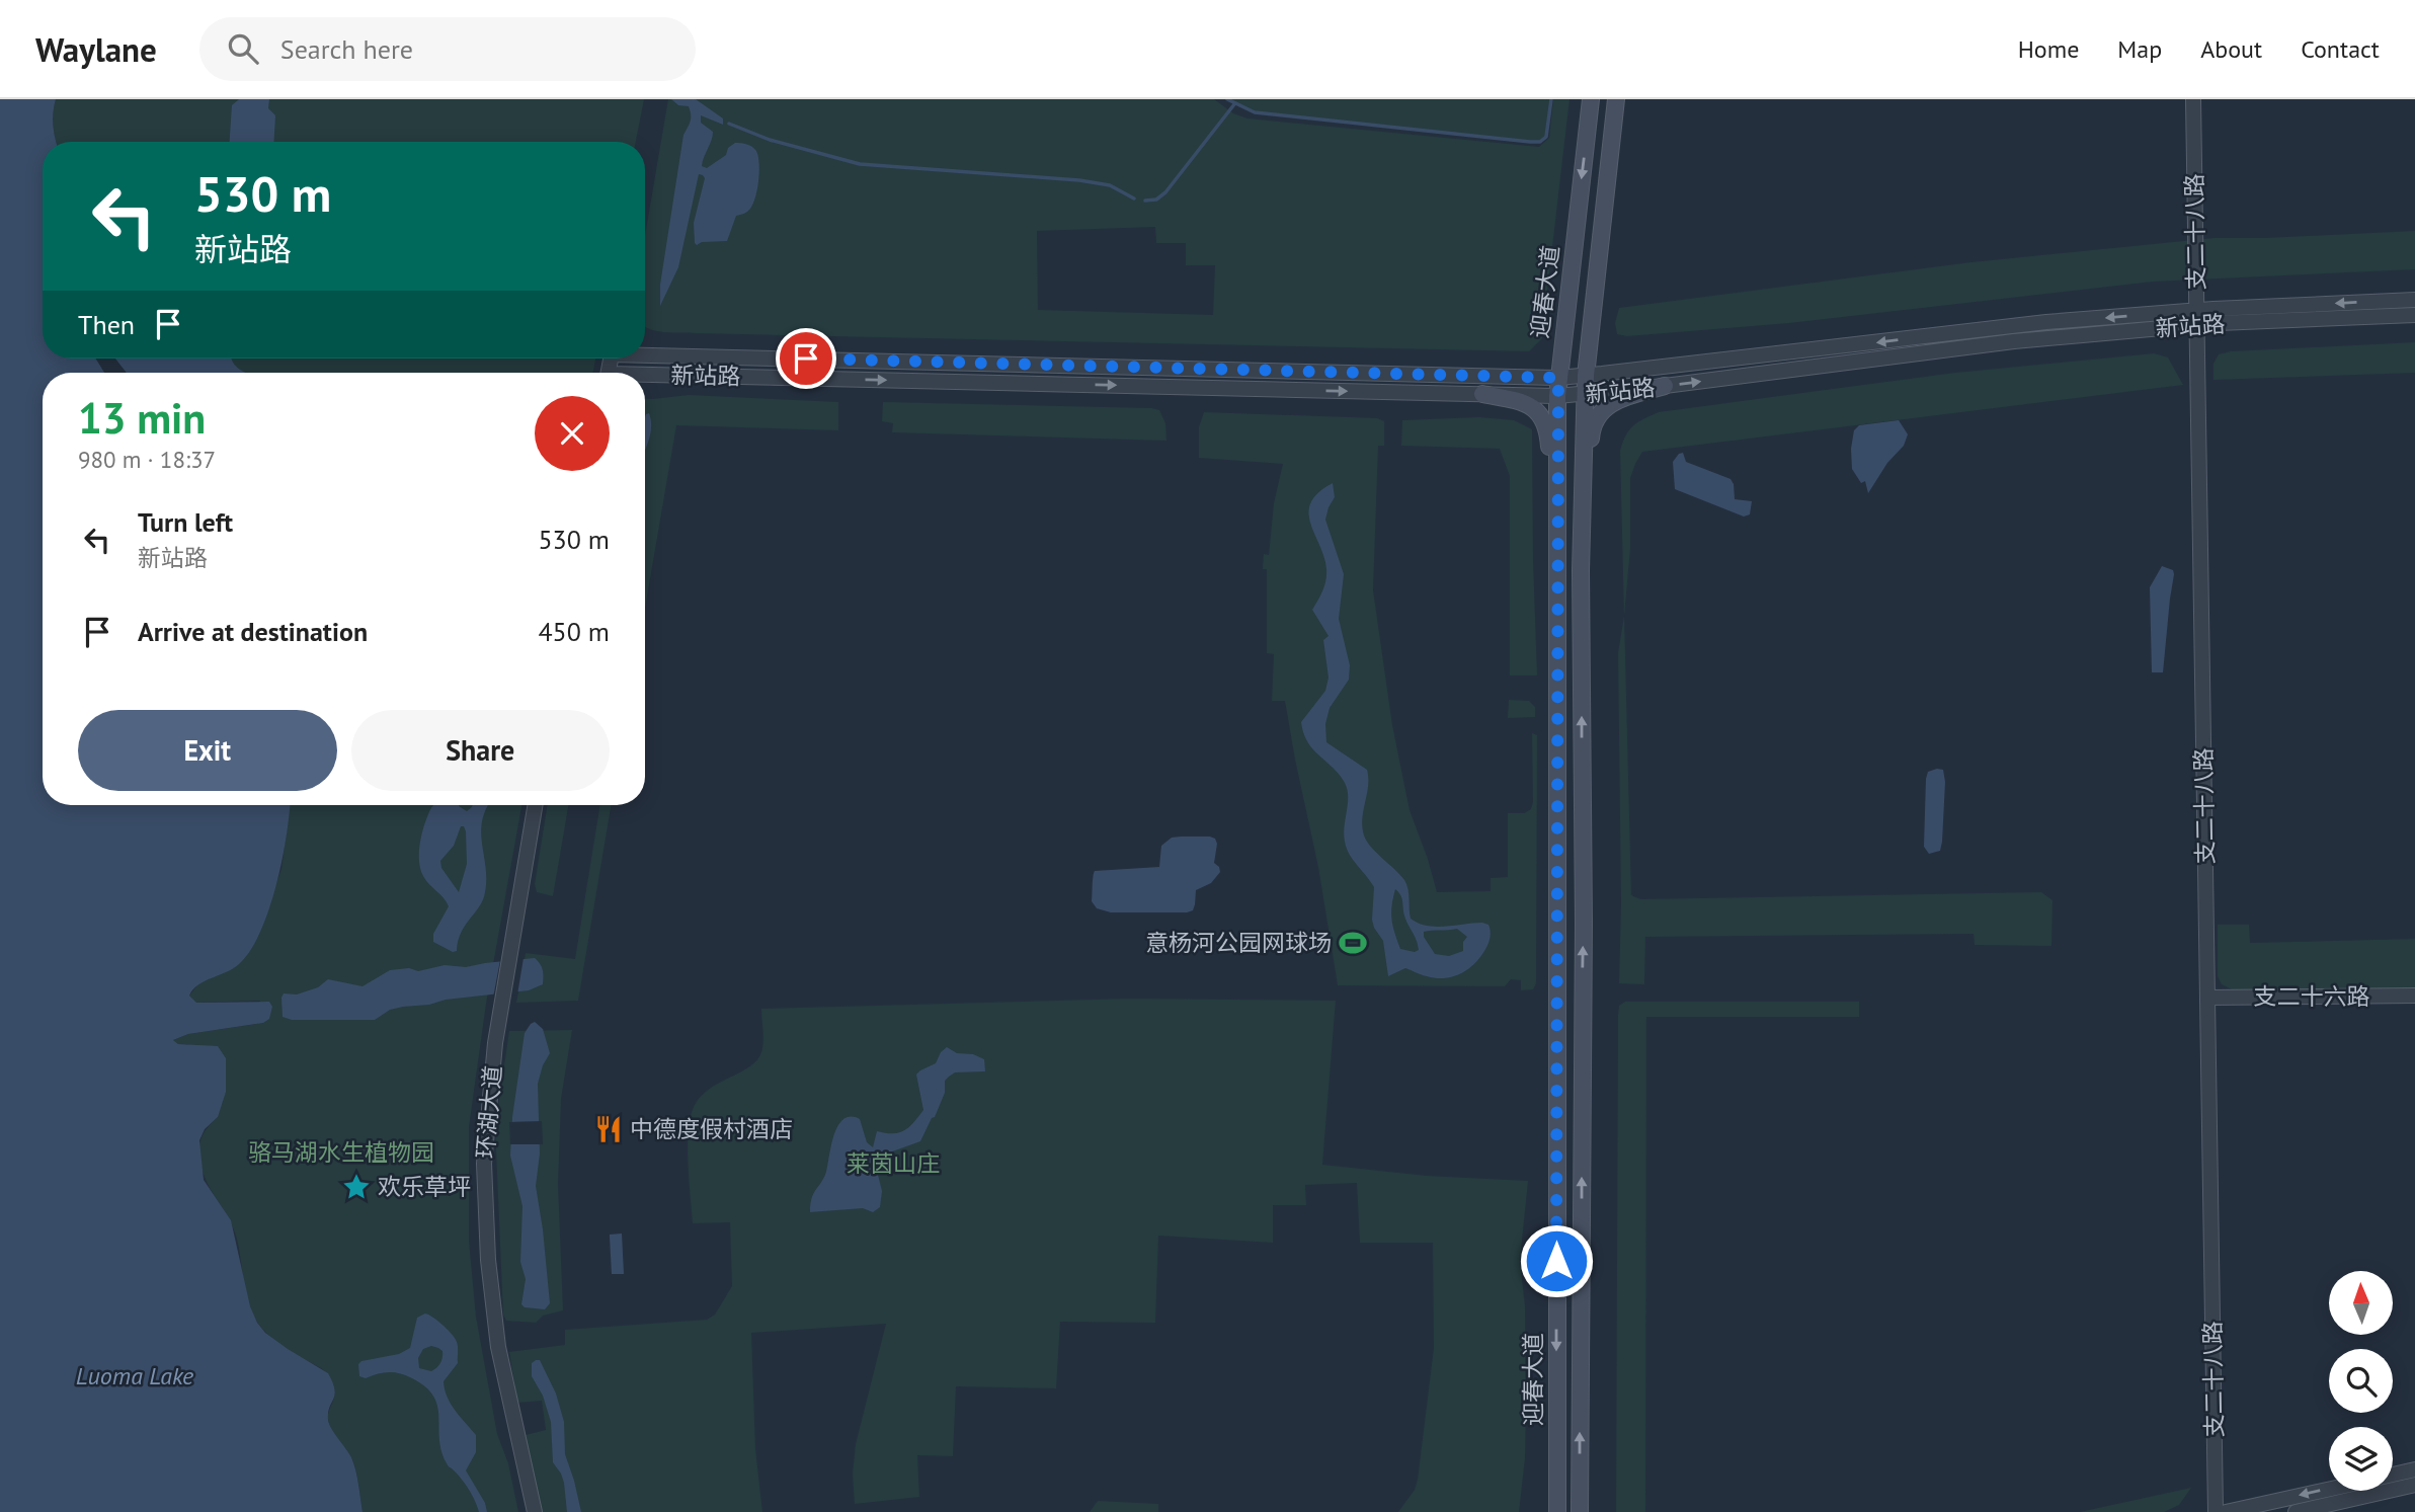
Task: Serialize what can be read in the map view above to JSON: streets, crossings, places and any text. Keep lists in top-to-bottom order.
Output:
{
  "streets": {
    "main road": ["迎春大道"],
    "street": [
      "支二十八路",
      "新站路",
      "支二十六路",
      "环湖大道"
    ]
  },
  "crossings": [
    ["支二十八路", "新站路"],
    ["支二十八路", "支二十六路"],
    ["迎春大道", "新站路"]
  ],
  "water": ["Luoma Lake"],
  "parks": ["骆马湖水生植物园", "莱茵山庄"],
  "places": {
    "sports": ["意杨河公园网球场"],
    "restaurant": ["中德度假村酒店"],
    "place": ["欢乐草坪"]
  },
  "north": "top",
  "page": {
    "header": "Waylane",
    "search": "Search here",
    "nav": [
      "Home",
      "Map",
      "About",
      "Contact"
    ],
    "turn": ["530 m", "新站路"],
    "then": "Then",
    "heading": ["13 min", "980 m · 18:37"],
    "list": [
      {
        "name": "Turn left",
        "note": "新站路",
        "value": "530 m"
      },
      {
        "name": "Arrive at destination",
        "value": "450 m"
      }
    ],
    "buttons": ["Exit", "Share"]
  }
}
